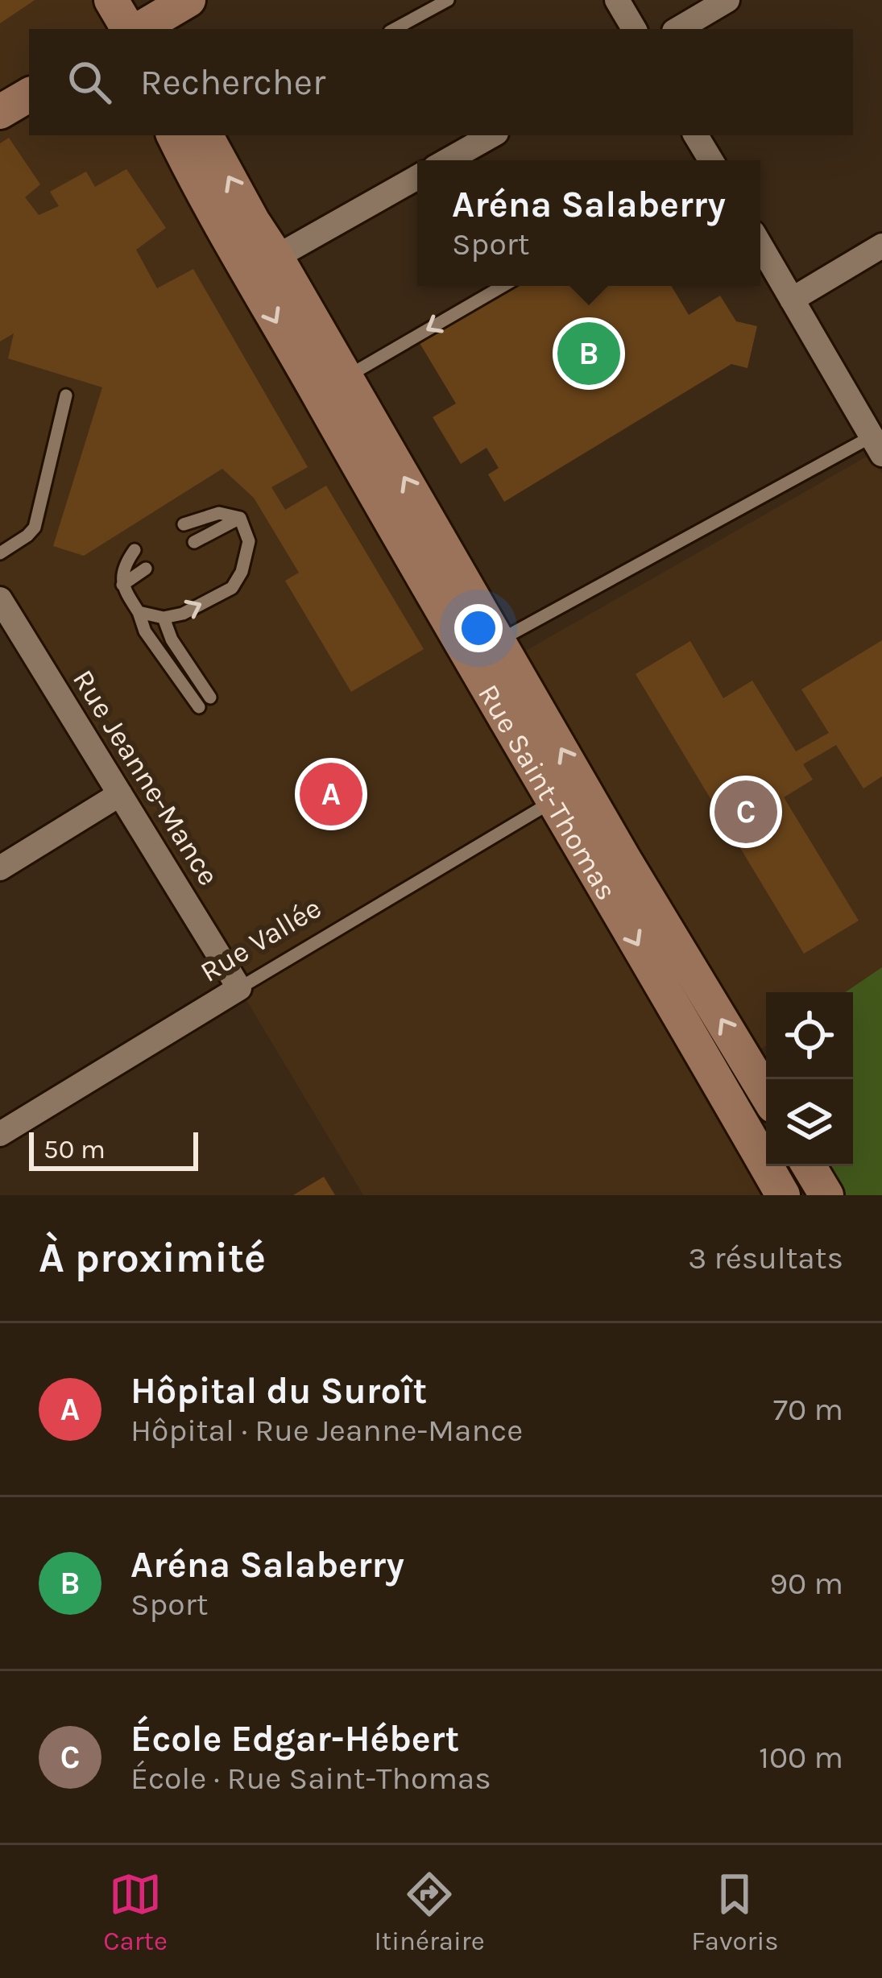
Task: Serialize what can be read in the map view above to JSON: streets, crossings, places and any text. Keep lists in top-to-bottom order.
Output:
{
  "streets": {
    "street": ["Rue Jeanne-Mance", "Rue Saint-Thomas", "Rue Vallée"]
  },
  "crossings": [
    ["Rue Jeanne-Mance", "Rue Vallée"],
    ["Rue Saint-Thomas", "Rue Vallée"]
  ],
  "scale_bar": "50 m",
  "page": {
    "search": "Rechercher",
    "popup": ["Aréna Salaberry", "Sport"],
    "pins": ["B", "A", "C"],
    "scale": "50 m",
    "heading": ["À proximité", "3 résultats"],
    "list": [
      {
        "mark": "A",
        "name": "Hôpital du Suroît",
        "note": "Hôpital · Rue Jeanne-Mance",
        "value": "70 m"
      },
      {
        "mark": "B",
        "name": "Aréna Salaberry",
        "note": "Sport",
        "value": "90 m"
      },
      {
        "mark": "C",
        "name": "École Edgar-Hébert",
        "note": "École · Rue Saint-Thomas",
        "value": "100 m"
      }
    ],
    "nav": ["Carte", "Itinéraire", "Favoris"]
  }
}
